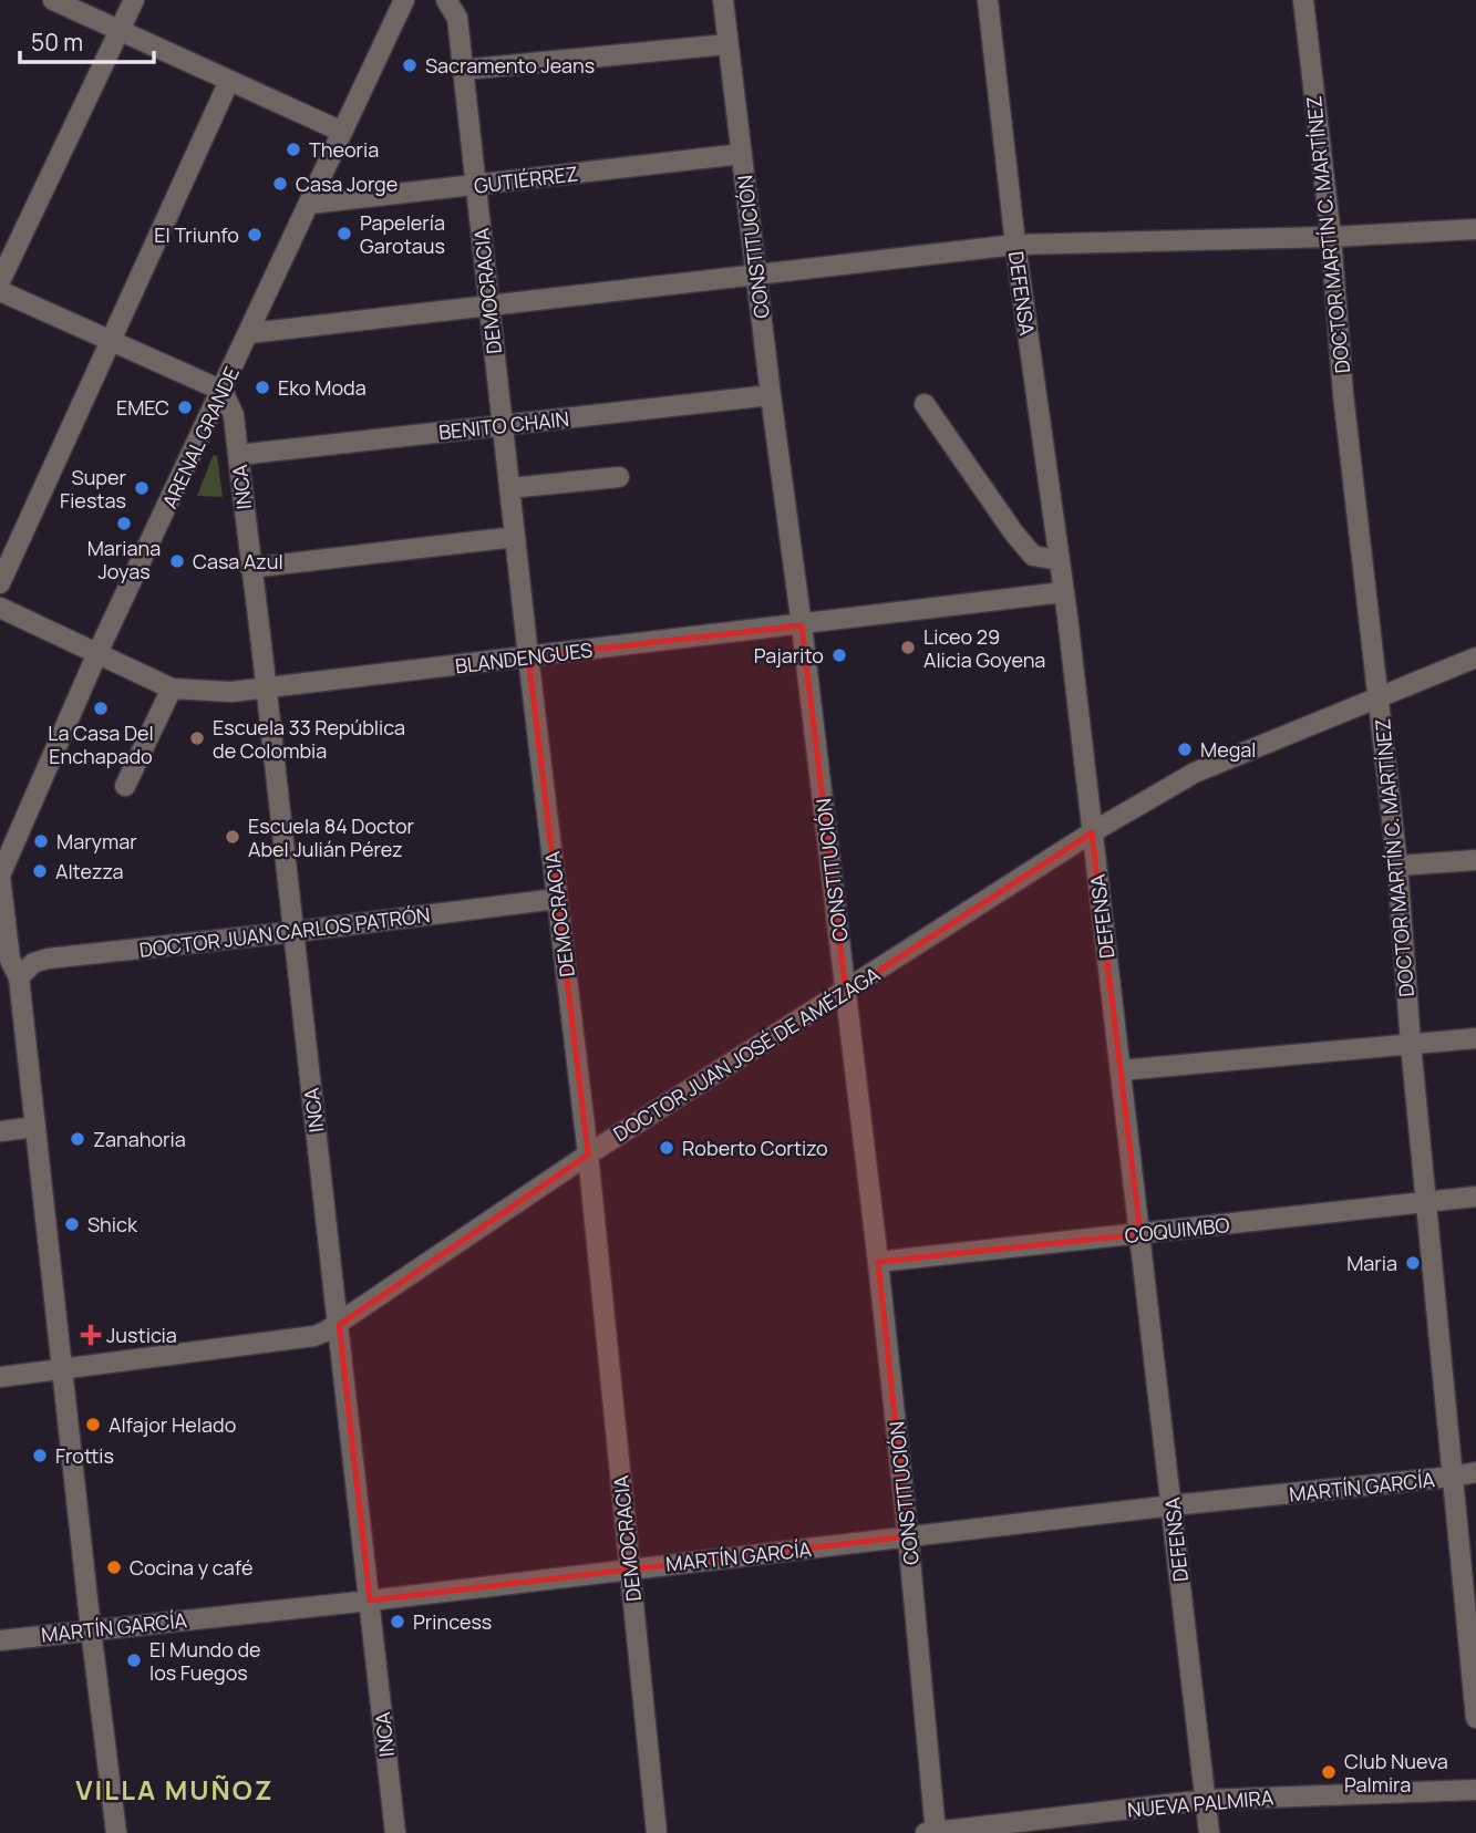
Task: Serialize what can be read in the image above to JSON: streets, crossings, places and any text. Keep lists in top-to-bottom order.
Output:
{
  "streets": {
    "street": [
      "GUTIÉRREZ",
      "DOCTOR MARTÍN C. MARTÍNEZ",
      "CONSTITUCIÓN",
      "DEMOCRACIA",
      "DEFENSA",
      "BENITO CHAIN",
      "ARENAL GRANDE",
      "INCA",
      "BLANDENGUES",
      "DOCTOR JUAN CARLOS PATRÓN",
      "DOCTOR JUAN JOSÉ DE AMÉZAGA",
      "COQUIMBO",
      "MARTÍN GARCÍA",
      "NUEVA PALMIRA"
    ]
  },
  "crossings": [
    ["GUTIÉRREZ", "CONSTITUCIÓN"],
    ["GUTIÉRREZ", "DEMOCRACIA"],
    ["GUTIÉRREZ", "ARENAL GRANDE"],
    ["DOCTOR MARTÍN C. MARTÍNEZ", "DOCTOR JUAN JOSÉ DE AMÉZAGA"],
    ["DOCTOR MARTÍN C. MARTÍNEZ", "COQUIMBO"],
    ["DOCTOR MARTÍN C. MARTÍNEZ", "MARTÍN GARCÍA"],
    ["CONSTITUCIÓN", "BENITO CHAIN"],
    ["CONSTITUCIÓN", "BLANDENGUES"],
    ["CONSTITUCIÓN", "DOCTOR JUAN JOSÉ DE AMÉZAGA"],
    ["CONSTITUCIÓN", "COQUIMBO"],
    ["CONSTITUCIÓN", "MARTÍN GARCÍA"],
    ["CONSTITUCIÓN", "NUEVA PALMIRA"],
    ["DEMOCRACIA", "BENITO CHAIN"],
    ["DEMOCRACIA", "BLANDENGUES"],
    ["DEMOCRACIA", "DOCTOR JUAN CARLOS PATRÓN"],
    ["DEMOCRACIA", "DOCTOR JUAN JOSÉ DE AMÉZAGA"],
    ["DEMOCRACIA", "MARTÍN GARCÍA"],
    ["DEFENSA", "BLANDENGUES"],
    ["DEFENSA", "DOCTOR JUAN JOSÉ DE AMÉZAGA"],
    ["DEFENSA", "COQUIMBO"],
    ["DEFENSA", "MARTÍN GARCÍA"],
    ["DEFENSA", "NUEVA PALMIRA"],
    ["BENITO CHAIN", "INCA"],
    ["ARENAL GRANDE", "INCA"],
    ["ARENAL GRANDE", "BLANDENGUES"],
    ["INCA", "BLANDENGUES"],
    ["INCA", "DOCTOR JUAN CARLOS PATRÓN"],
    ["INCA", "DOCTOR JUAN JOSÉ DE AMÉZAGA"],
    ["INCA", "MARTÍN GARCÍA"]
  ],
  "districts": ["VILLA MUÑOZ"],
  "places": {
    "other": [
      "Sacramento Jeans",
      "Theoria",
      "Casa Jorge",
      "Papelería Garotaus",
      "El Triunfo",
      "Eko Moda",
      "EMEC",
      "Super Fiestas",
      "Mariana Joyas",
      "Casa Azul",
      "Liceo 29 Alicia Goyena",
      "Pajarito",
      "La Casa Del Enchapado",
      "Escuela 33 República de Colombia",
      "Megal",
      "Escuela 84 Doctor Abel Julián Pérez",
      "Marymar",
      "Altezza",
      "Zanahoria",
      "Roberto Cortizo",
      "Shick",
      "Maria",
      "Alfajor Helado",
      "Frottis",
      "Cocina y café",
      "Princess",
      "El Mundo de los Fuegos",
      "Club Nueva Palmira"
    ],
    "health": ["Justicia"]
  },
  "scale_bar": "50 m"
}
